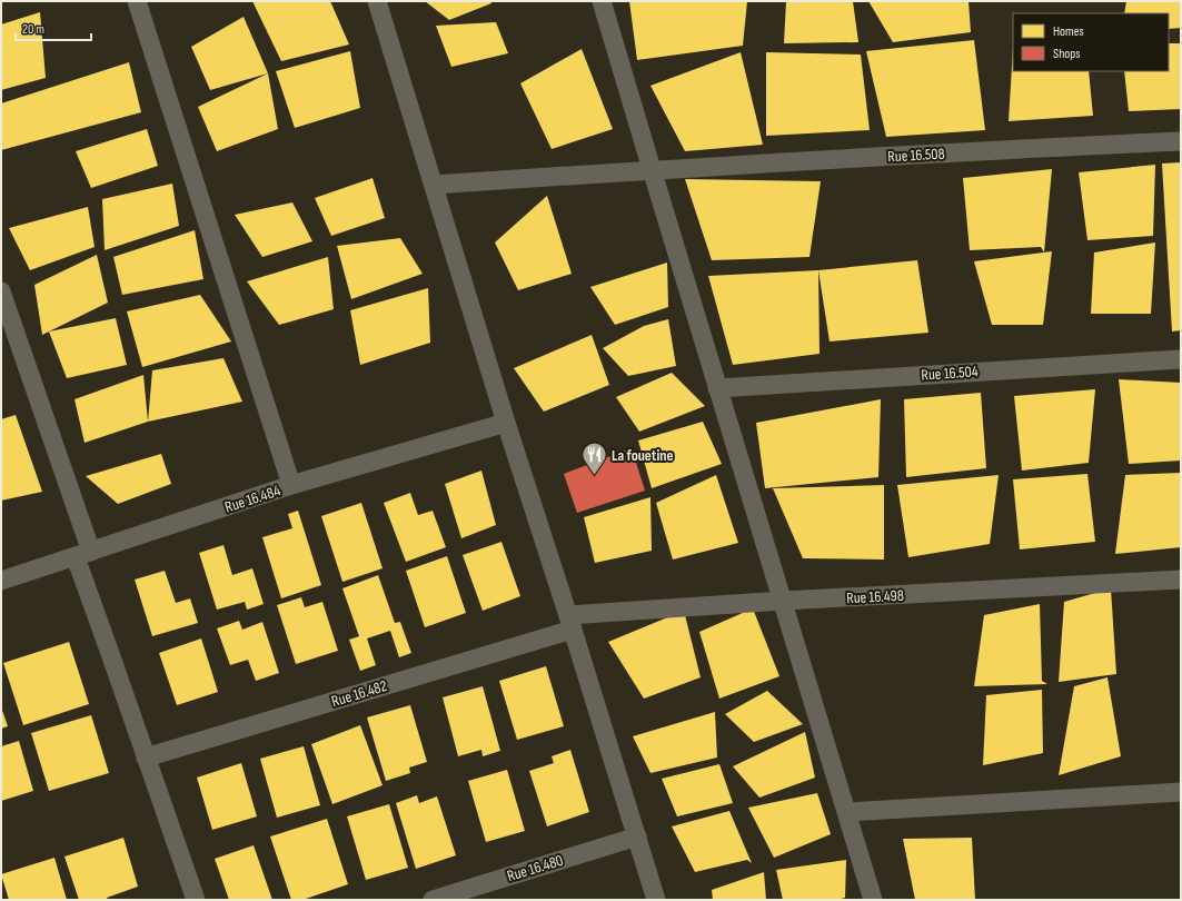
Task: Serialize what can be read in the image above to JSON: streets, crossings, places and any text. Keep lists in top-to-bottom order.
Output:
{
  "streets": {
    "street": [
      "Rue 16.508",
      "Rue 16.504",
      "Rue 16.484",
      "Rue 16.498",
      "Rue 16.482",
      "Rue 16.480"
    ]
  },
  "crossings": [
    ["Rue 16.498", "Rue 16.482"]
  ],
  "places": {
    "restaurant": ["La fouetine"]
  },
  "legend": ["Homes", "Shops"],
  "scale_bar": "20 m"
}
